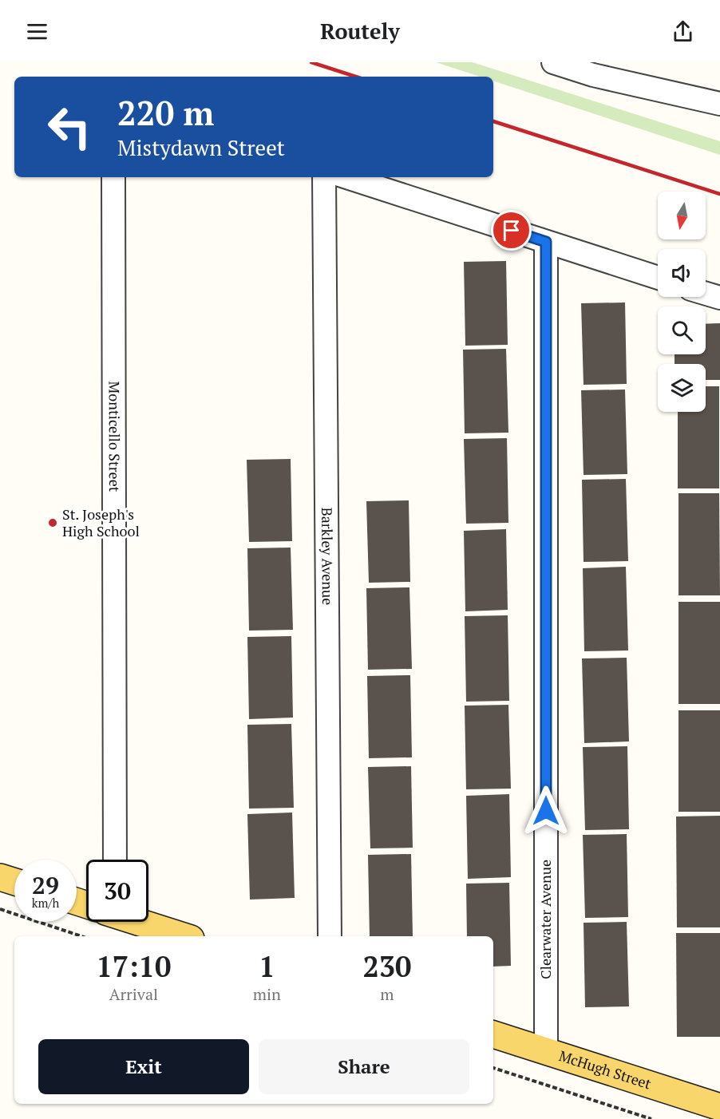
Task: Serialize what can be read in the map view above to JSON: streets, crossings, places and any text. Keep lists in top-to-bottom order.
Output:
{
  "streets": {
    "main road": ["McHugh Street"],
    "street": ["Monticello Street", "Barkley Avenue", "Clearwater Avenue"]
  },
  "crossings": [
    ["Clearwater Avenue", "McHugh Street"]
  ],
  "places": ["St. Joseph's High School"],
  "north": "bottom",
  "page": {
    "header": "Routely",
    "turn": ["220 m", "Mistydawn Street"],
    "speed": "29 km/h",
    "limit": "30",
    "eta": [
      "17:10",
      "Arrival",
      "1",
      "min",
      "230",
      "m"
    ],
    "buttons": ["Exit", "Share"]
  }
}
